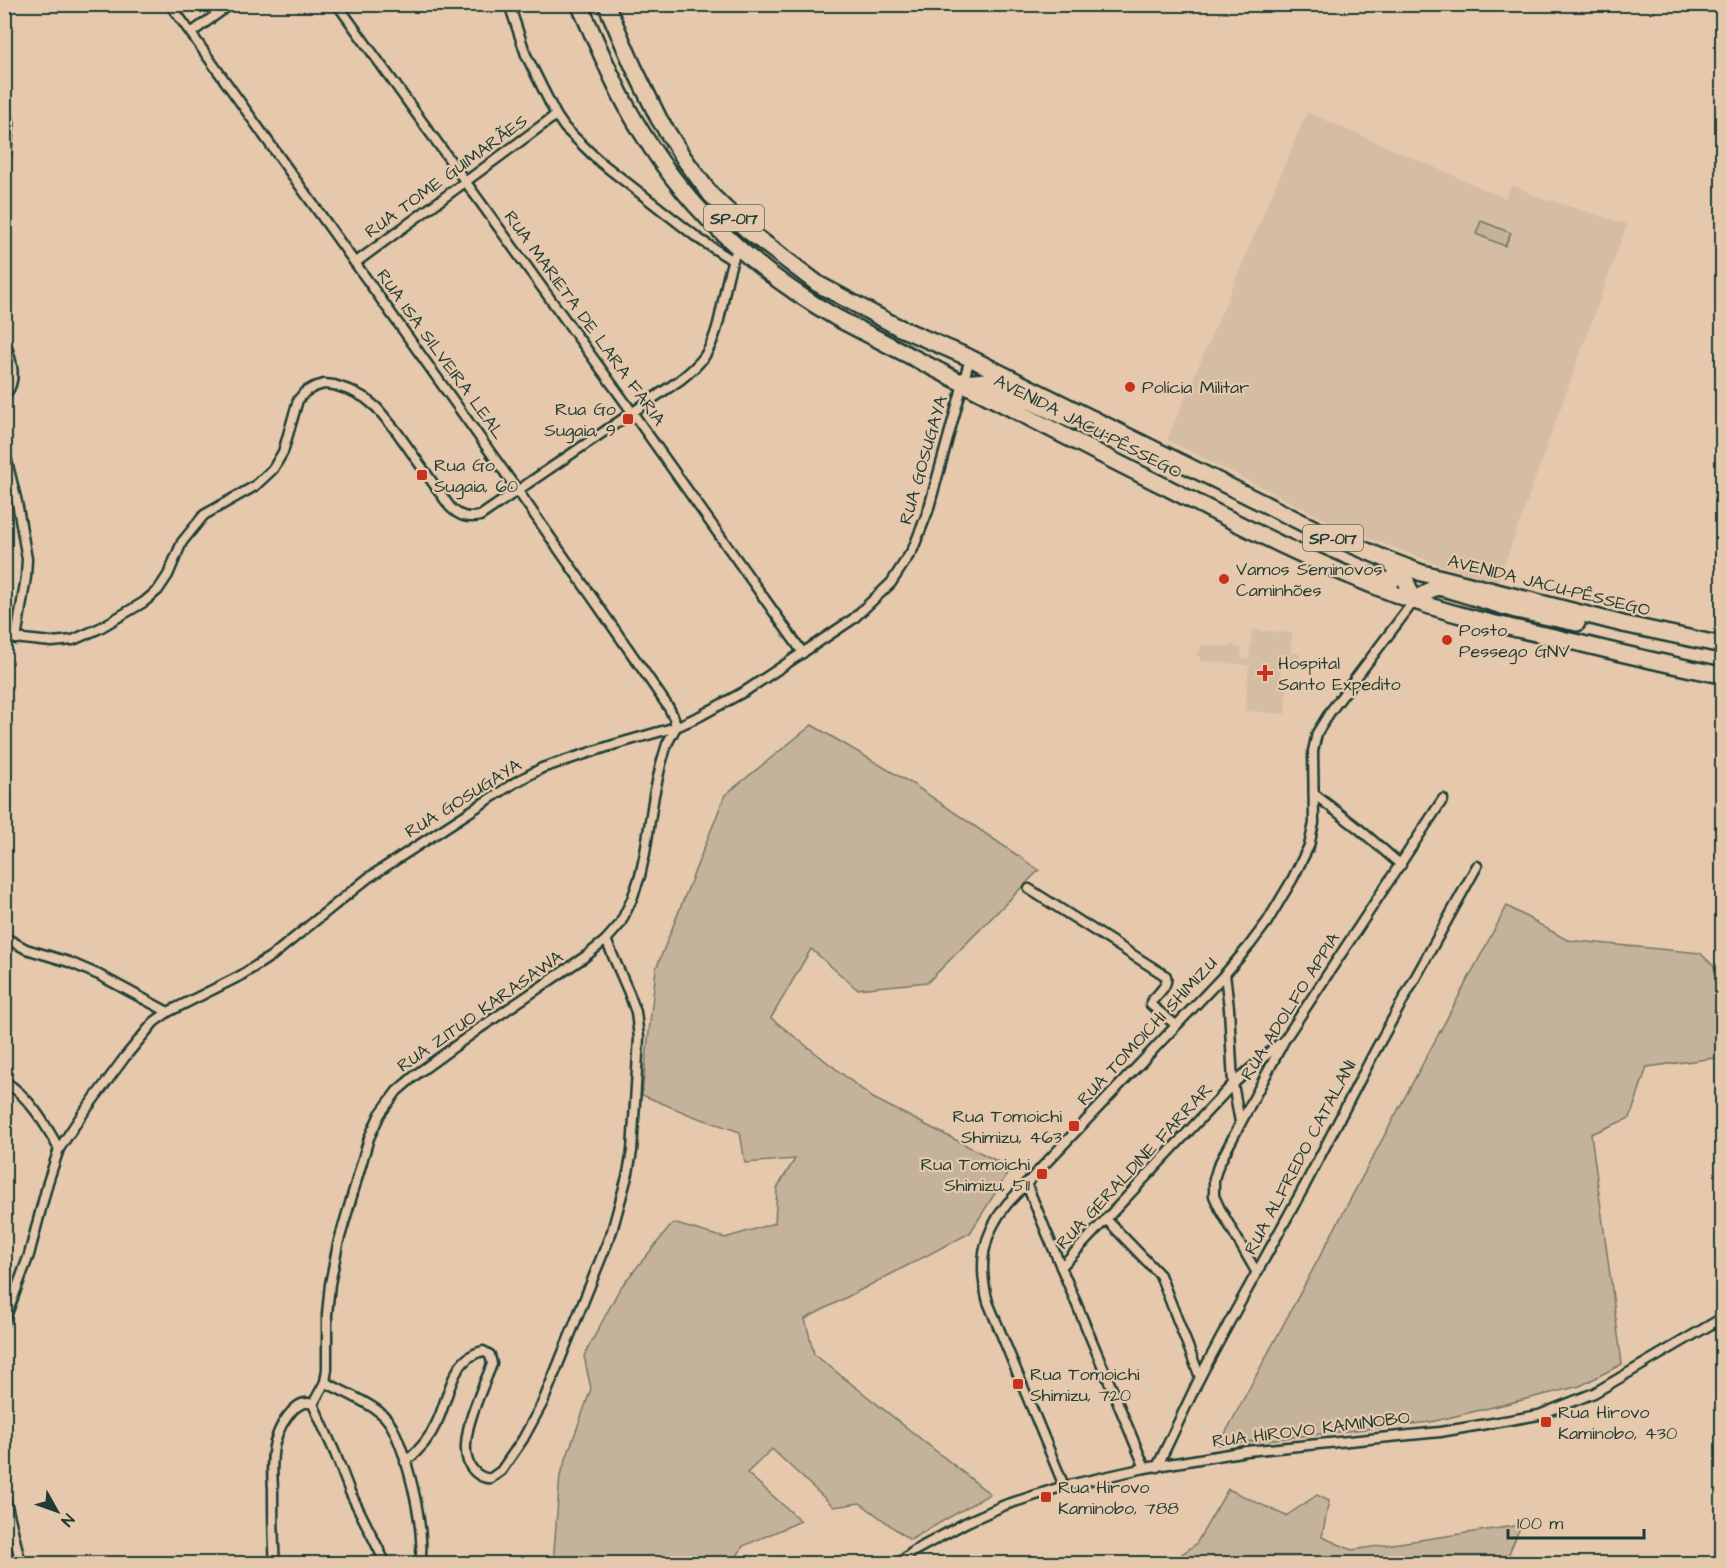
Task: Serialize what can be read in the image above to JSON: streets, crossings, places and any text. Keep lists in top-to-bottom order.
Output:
{
  "streets": {
    "highway": ["SP-017", "AVENIDA JACU-PÊSSEGO"],
    "street": [
      "RUA TOME GUIMARÃES",
      "RUA MARIETA DE LARA FARIA",
      "RUA ISA SILVEIRA LEAL",
      "RUA GOSUGAYA",
      "RUA ADOLFO APPIA",
      "RUA ZITUO KARASAWA",
      "RUA TOMOICHI SHIMIZU",
      "RUA ALFREDO CATALANI",
      "RUA GERALDINE FARRAR",
      "RUA HIROVO KAMINOBO"
    ]
  },
  "crossings": [
    ["RUA TOME GUIMARÃES", "RUA MARIETA DE LARA FARIA"],
    ["RUA TOME GUIMARÃES", "RUA ISA SILVEIRA LEAL"],
    ["RUA MARIETA DE LARA FARIA", "RUA GOSUGAYA"],
    ["RUA ISA SILVEIRA LEAL", "RUA GOSUGAYA"],
    ["RUA ISA SILVEIRA LEAL", "RUA ZITUO KARASAWA"],
    ["AVENIDA JACU-PÊSSEGO", "RUA GOSUGAYA"],
    ["AVENIDA JACU-PÊSSEGO", "RUA TOMOICHI SHIMIZU"],
    ["RUA GOSUGAYA", "RUA ZITUO KARASAWA"],
    ["RUA ADOLFO APPIA", "RUA ALFREDO CATALANI"],
    ["RUA ADOLFO APPIA", "RUA GERALDINE FARRAR"],
    ["RUA TOMOICHI SHIMIZU", "RUA HIROVO KAMINOBO"],
    ["RUA ALFREDO CATALANI", "RUA HIROVO KAMINOBO"]
  ],
  "places": {
    "other": ["Polícia Militar", "Vamos Seminovos Caminhões", "Posto Pessego GNV"],
    "transit": [
      "Rua Go Sugaia, 9",
      "Rua Go Sugaia, 60",
      "Rua Tomoichi Shimizu, 463",
      "Rua Tomoichi Shimizu, 511",
      "Rua Tomoichi Shimizu, 720",
      "Rua Hirovo Kaminobo, 430",
      "Rua Hirovo Kaminobo, 788"
    ],
    "health": ["Hospital Santo Expedito"]
  },
  "scale_bar": "100 m",
  "north": "bottom right"
}
